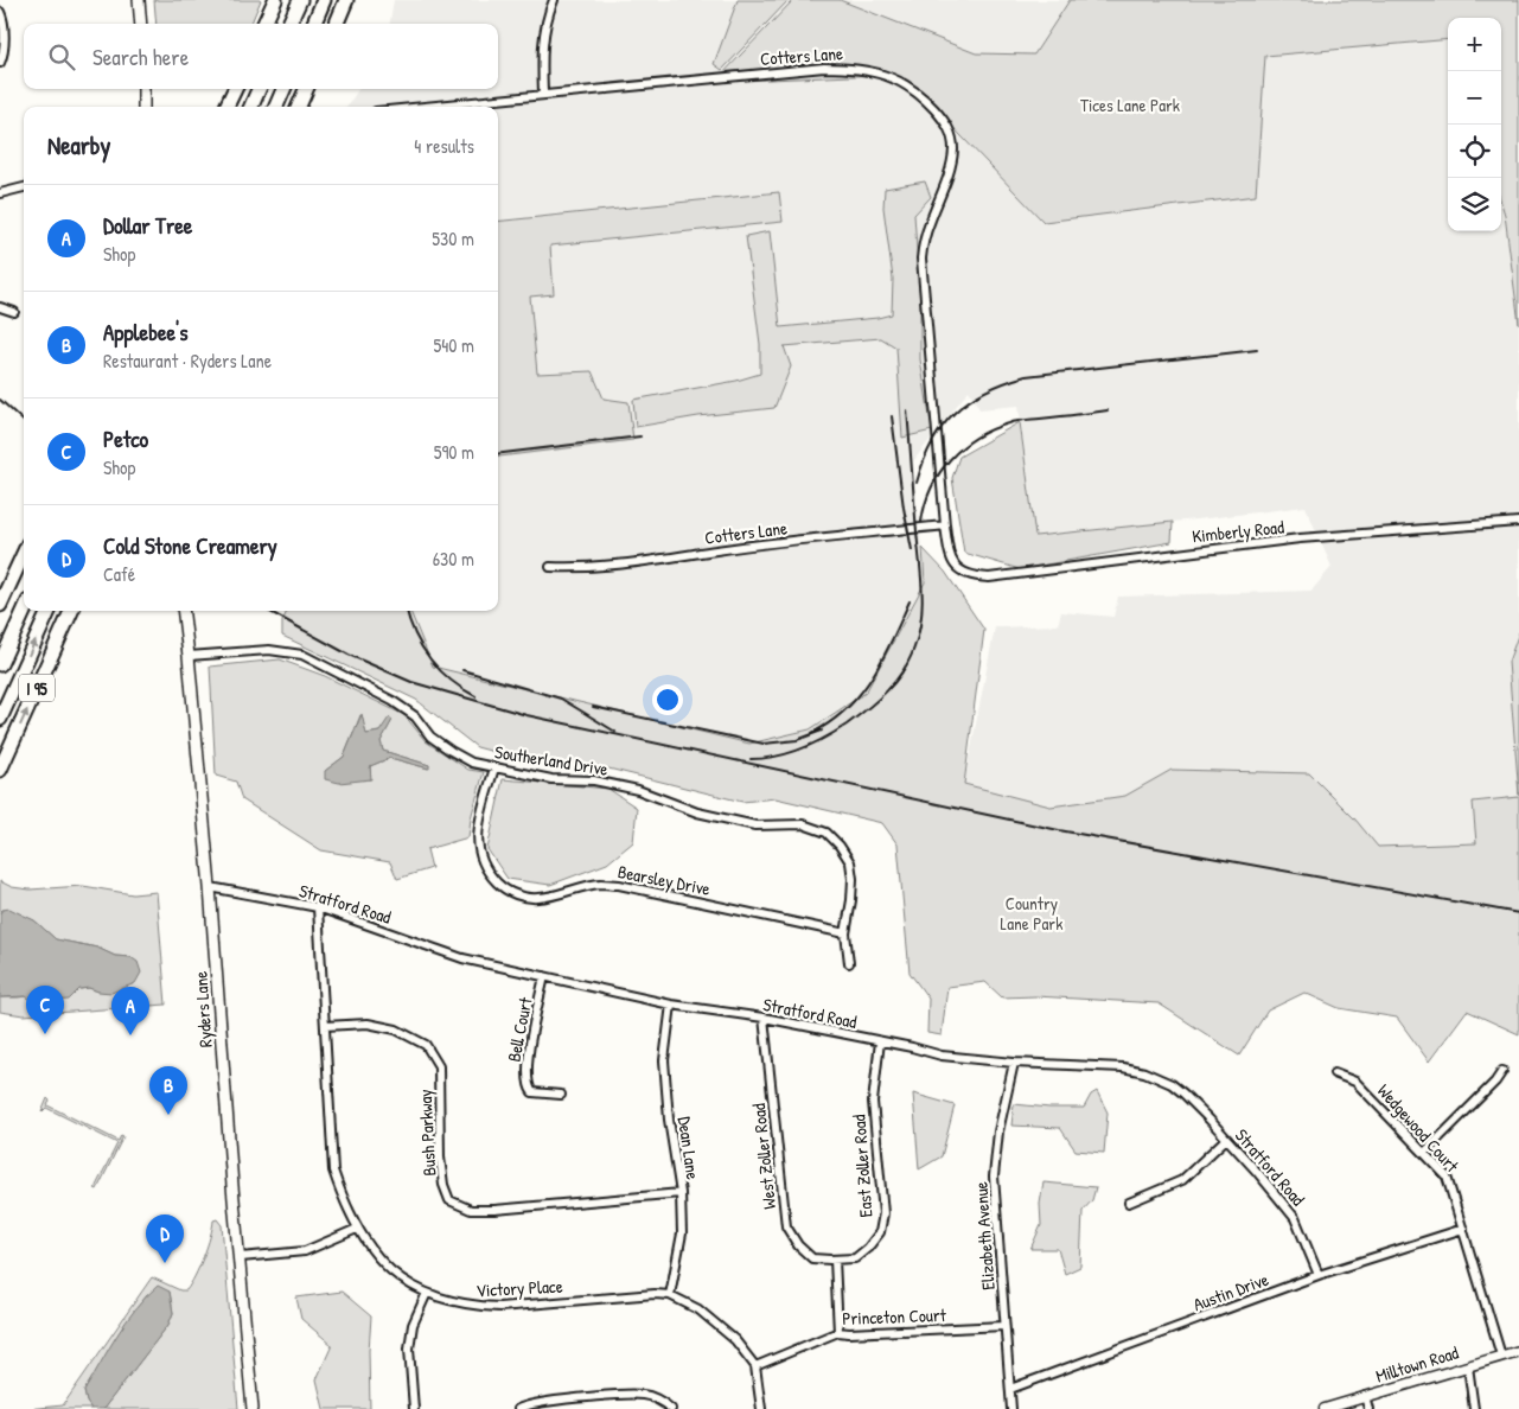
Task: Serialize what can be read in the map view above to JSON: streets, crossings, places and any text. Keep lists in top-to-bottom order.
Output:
{
  "streets": {
    "highway": ["I 95"],
    "main road": ["Ryders Lane"],
    "street": [
      "Cotters Lane",
      "Kimberly Road",
      "Southerland Drive",
      "Bearsley Drive",
      "Stratford Road",
      "Bell Court",
      "Wedgewood Court",
      "Bush Parkway",
      "Dean Lane",
      "West Zoller Road",
      "East Zoller Road",
      "Elizabeth Avenue",
      "Victory Place",
      "Austin Drive",
      "Princeton Court",
      "Milltown Road"
    ]
  },
  "crossings": [
    ["Cotters Lane", "Kimberly Road"],
    ["Southerland Drive", "Bearsley Drive"],
    ["Southerland Drive", "Ryders Lane"],
    ["Stratford Road", "Ryders Lane"],
    ["Stratford Road", "Bell Court"],
    ["Stratford Road", "Dean Lane"],
    ["Stratford Road", "West Zoller Road"],
    ["Stratford Road", "East Zoller Road"],
    ["Stratford Road", "Elizabeth Avenue"],
    ["Stratford Road", "Victory Place"],
    ["Stratford Road", "Austin Drive"],
    ["Wedgewood Court", "Austin Drive"],
    ["Wedgewood Court", "Milltown Road"],
    ["Bush Parkway", "Dean Lane"],
    ["Bush Parkway", "Victory Place"],
    ["Dean Lane", "Victory Place"],
    ["West Zoller Road", "East Zoller Road"],
    ["Elizabeth Avenue", "Austin Drive"],
    ["Elizabeth Avenue", "Princeton Court"],
    ["Victory Place", "Princeton Court"]
  ],
  "parks": ["Tices Lane Park", "Country Lane Park"],
  "page": {
    "map_buttons": ["+", "−"],
    "search": "Search here",
    "heading": ["Nearby", "4 results"],
    "list": [
      {
        "mark": "A",
        "name": "Dollar Tree",
        "note": "Shop",
        "value": "530 m"
      },
      {
        "mark": "B",
        "name": "Applebee's",
        "note": "Restaurant · Ryders Lane",
        "value": "540 m"
      },
      {
        "mark": "C",
        "name": "Petco",
        "note": "Shop",
        "value": "590 m"
      },
      {
        "mark": "D",
        "name": "Cold Stone Creamery",
        "note": "Café",
        "value": "630 m"
      }
    ],
    "pins": [
      "C",
      "A",
      "B",
      "D"
    ]
  }
}
